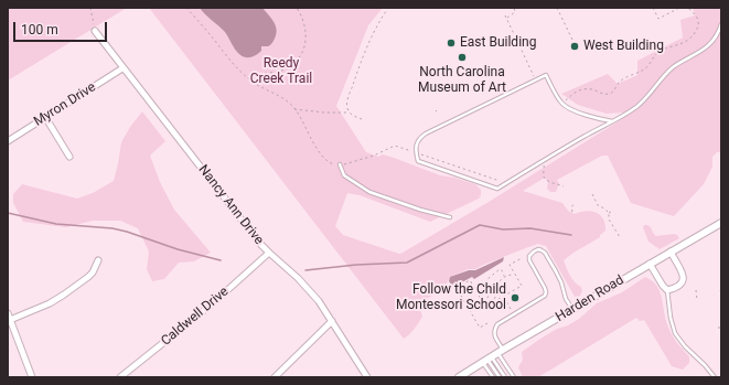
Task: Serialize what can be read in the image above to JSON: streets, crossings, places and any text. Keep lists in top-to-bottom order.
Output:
{
  "streets": {
    "street": [
      "Myron Drive",
      "Nancy Ann Drive",
      "Harden Road",
      "Caldwell Drive"
    ]
  },
  "crossings": [
    ["Myron Drive", "Nancy Ann Drive"],
    ["Nancy Ann Drive", "Caldwell Drive"]
  ],
  "parks": ["Reedy Creek Trail"],
  "places": [
    "East Building",
    "West Building",
    "North Carolina Museum of Art",
    "Follow the Child Montessori School"
  ],
  "scale_bar": "100 m"
}
